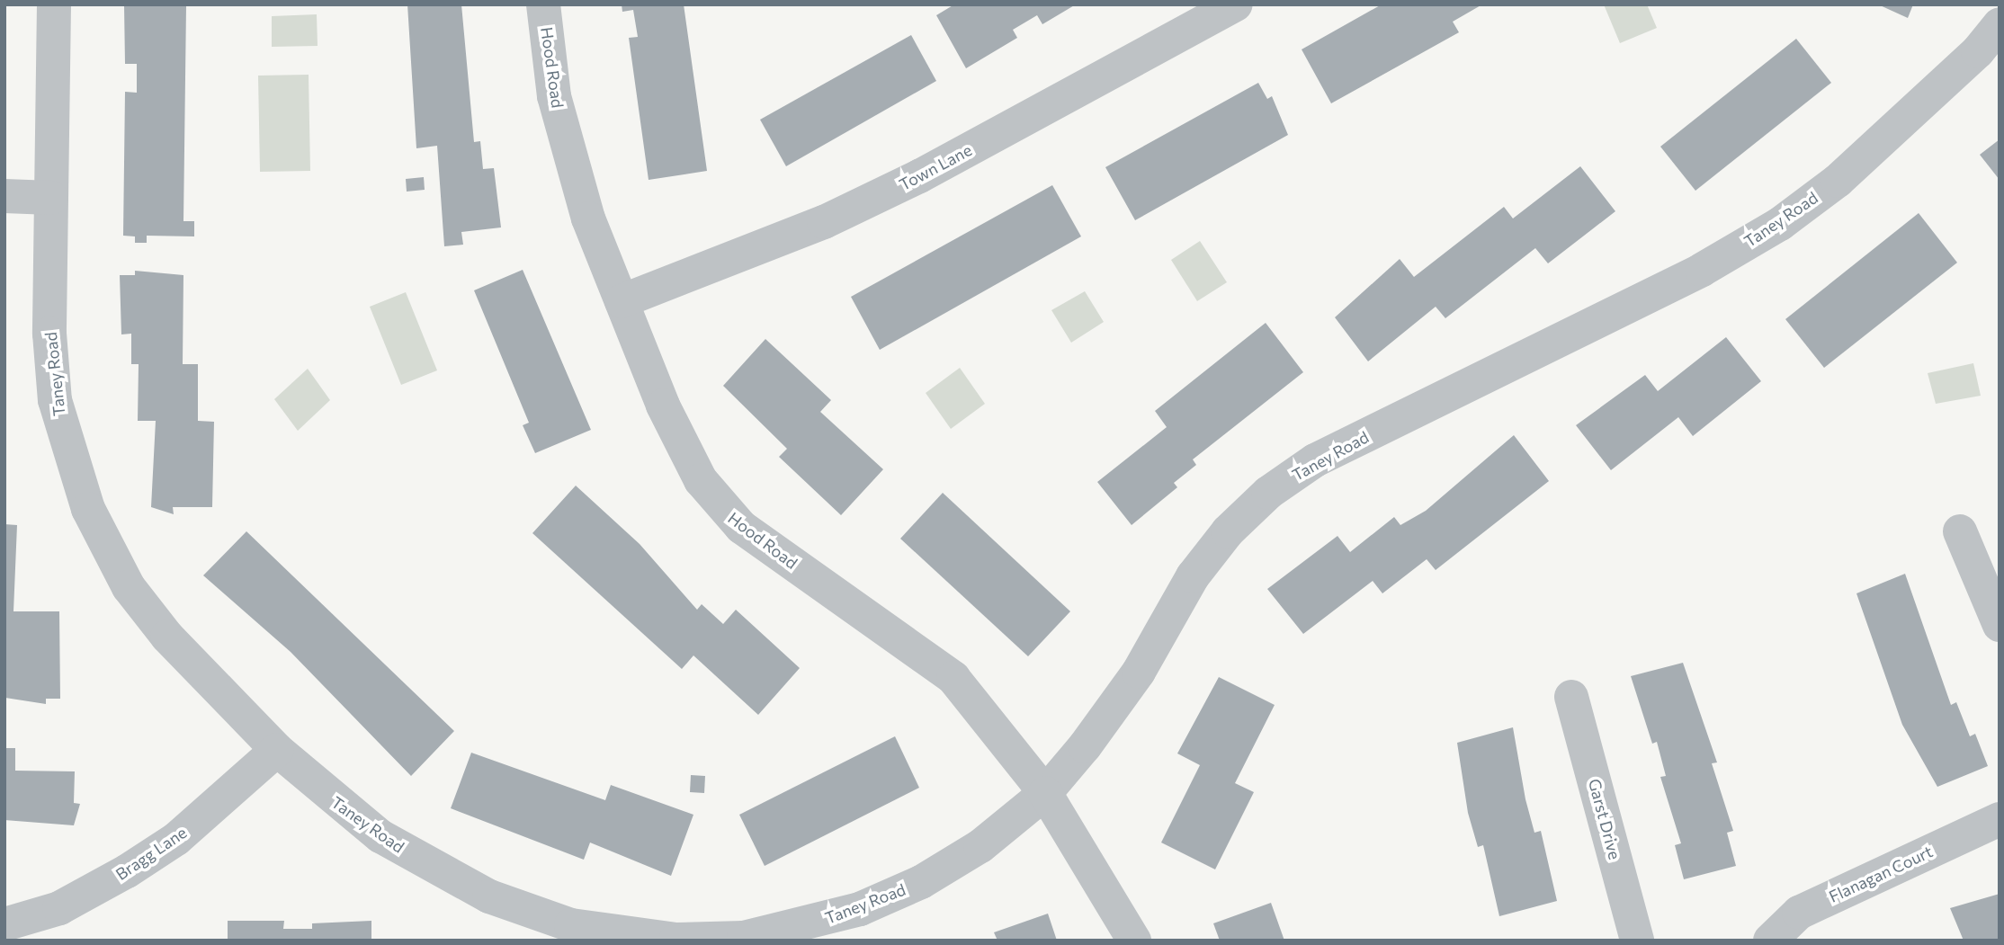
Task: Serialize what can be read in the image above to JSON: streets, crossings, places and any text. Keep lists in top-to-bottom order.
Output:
{
  "streets": {
    "street": [
      "Hood Road",
      "Town Lane",
      "Taney Road",
      "Garst Drive",
      "Bragg Lane",
      "Flanagan Court"
    ]
  },
  "crossings": [
    ["Hood Road", "Town Lane"],
    ["Hood Road", "Taney Road"],
    ["Taney Road", "Bragg Lane"]
  ]
}
